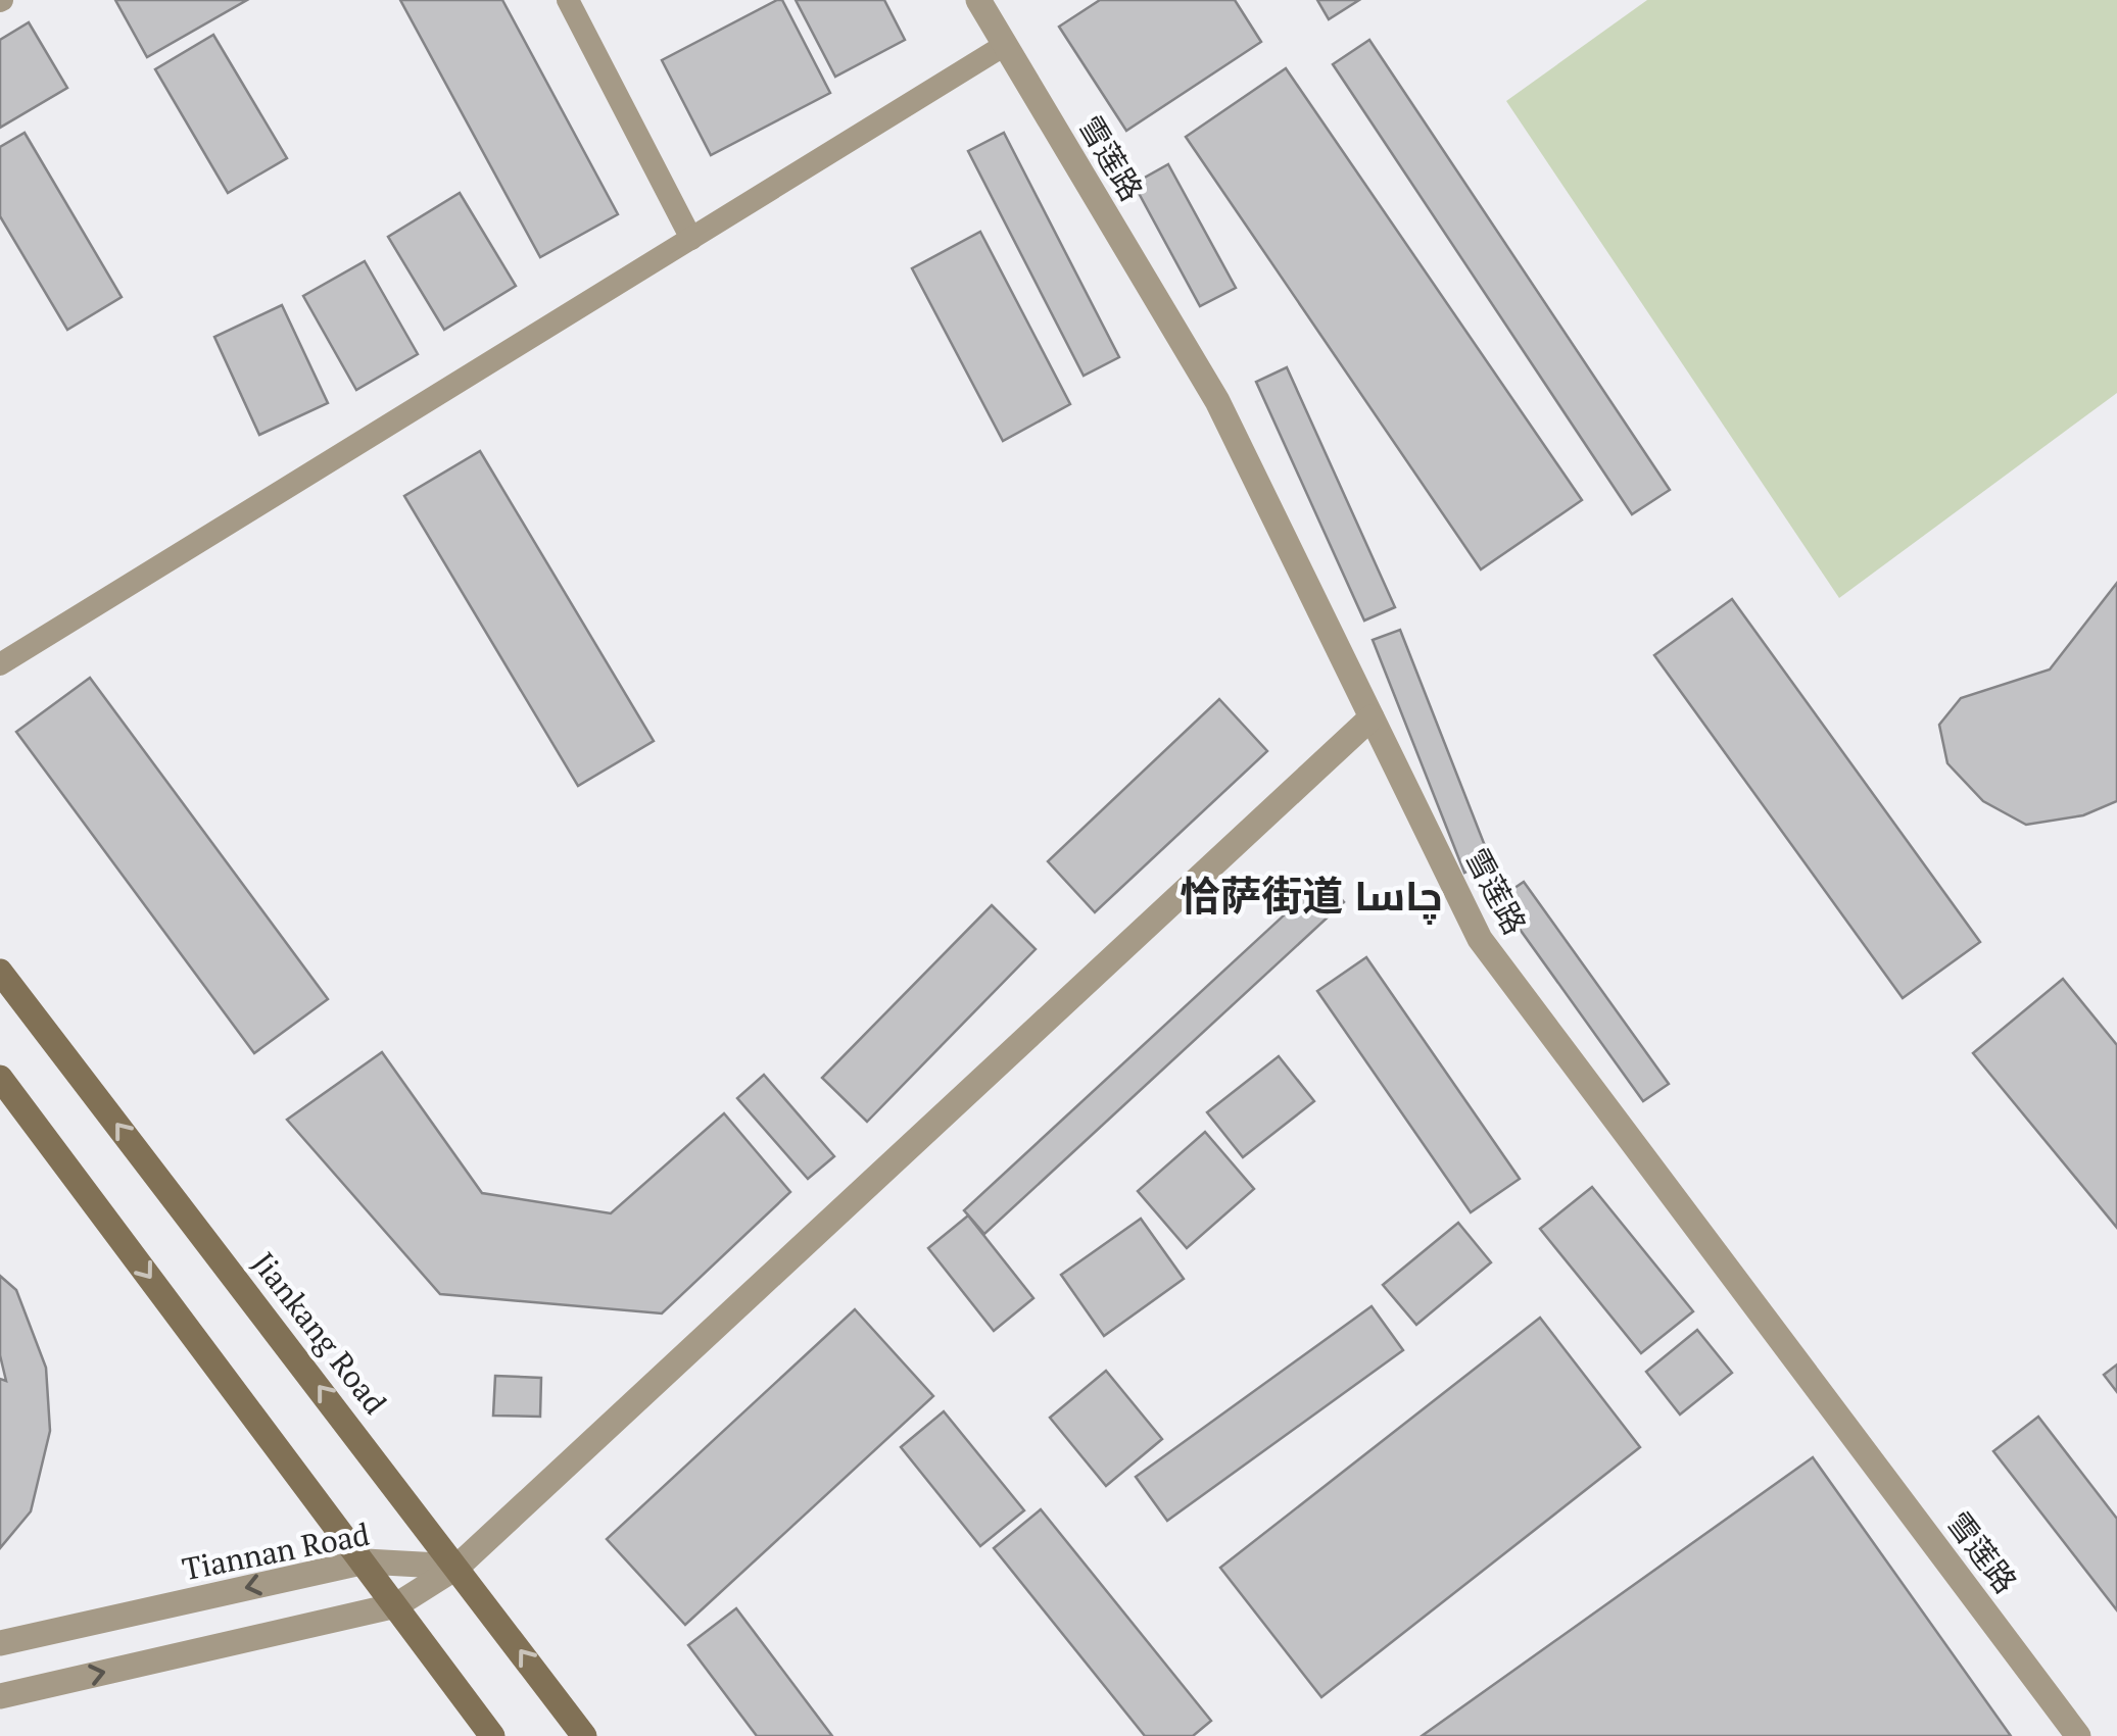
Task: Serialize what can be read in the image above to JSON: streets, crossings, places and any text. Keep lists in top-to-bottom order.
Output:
{
  "streets": {
    "main road": ["Jiankang Road"],
    "street": ["雪莲路", "Tiannan Road"]
  },
  "crossings": [
    ["Jiankang Road", "Tiannan Road"]
  ],
  "districts": ["恰萨街道 چاسا"]
}
